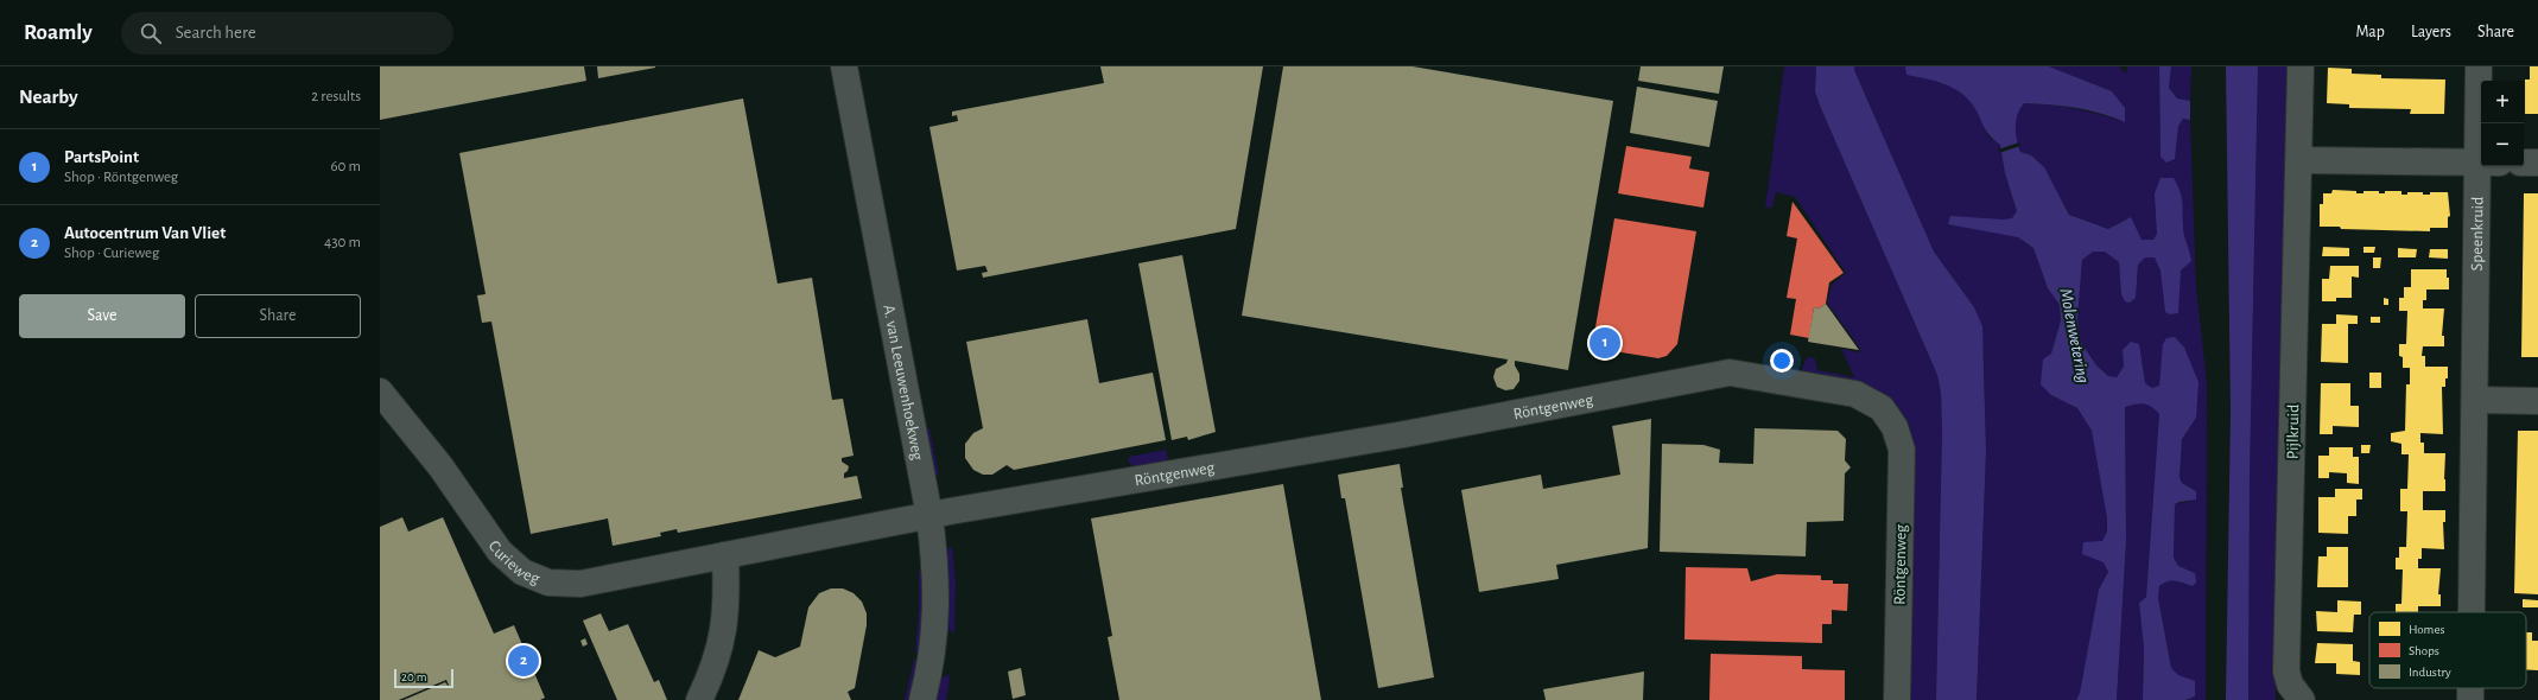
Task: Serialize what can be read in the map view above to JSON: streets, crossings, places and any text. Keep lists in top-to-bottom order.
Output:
{
  "streets": {
    "street": [
      "Speenkruid",
      "A. van Leeuwenhoekweg",
      "Röntgenweg",
      "Pijlkruid",
      "Curieweg"
    ]
  },
  "crossings": [
    ["A. van Leeuwenhoekweg", "Röntgenweg"],
    ["A. van Leeuwenhoekweg", "Curieweg"],
    ["Röntgenweg", "Curieweg"]
  ],
  "water": ["Molenwetering"],
  "legend": ["Homes", "Shops", "Industry"],
  "scale_bar": "20 m",
  "page": {
    "header": "Roamly",
    "search": "Search here",
    "nav": ["Map", "Layers", "Share"],
    "heading": ["Nearby", "2 results"],
    "map_buttons": ["+", "−"],
    "list": [
      {
        "mark": "1",
        "name": "PartsPoint",
        "note": "Shop · Röntgenweg",
        "value": "60 m"
      },
      {
        "mark": "2",
        "name": "Autocentrum Van Vliet",
        "note": "Shop · Curieweg",
        "value": "430 m"
      }
    ],
    "buttons": ["Save", "Share"],
    "pins": ["1", "2"],
    "scale": "20 m"
  }
}
